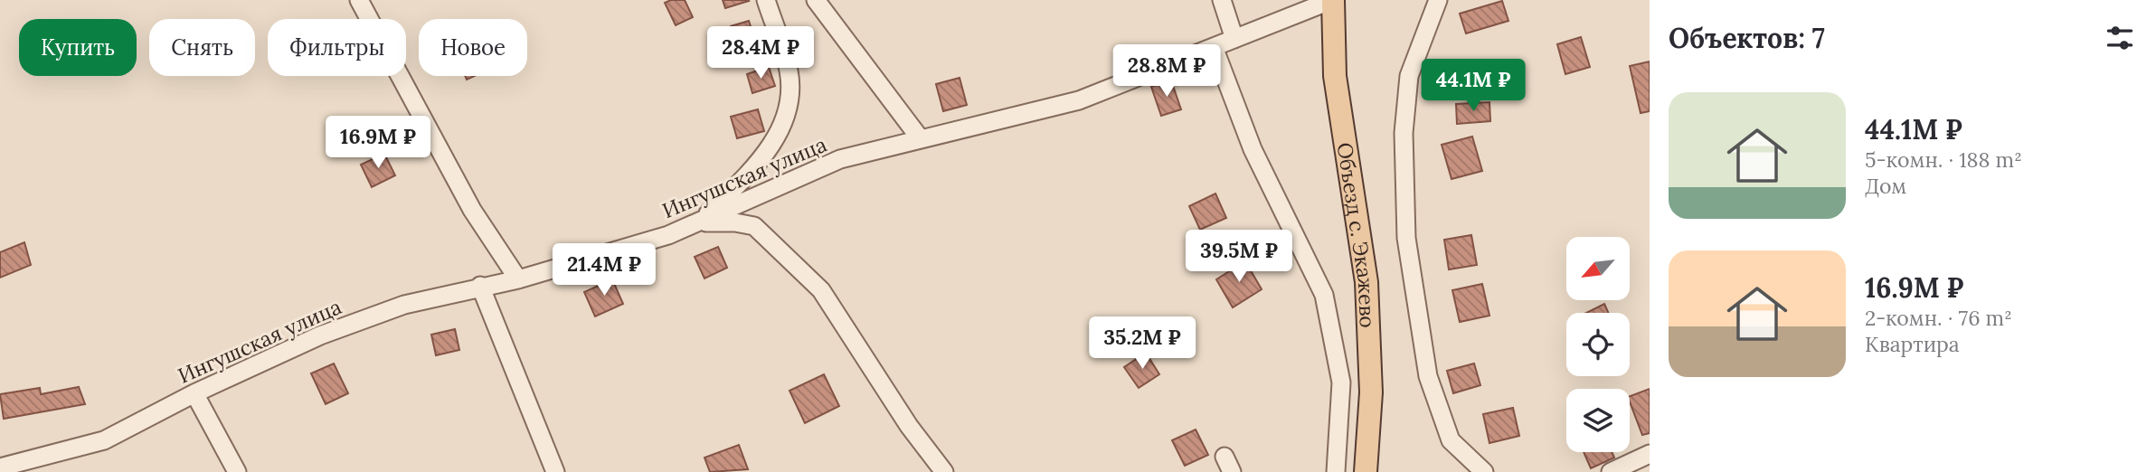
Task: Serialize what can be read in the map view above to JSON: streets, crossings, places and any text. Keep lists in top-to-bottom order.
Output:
{
  "streets": {
    "main road": ["Объезд с. Экажево"],
    "street": ["Ингушская улица"]
  },
  "crossings": [
    ["Ингушская улица", "Объезд с. Экажево"]
  ],
  "north": "bottom left",
  "page": {
    "heading": "Объектов: 7",
    "chip": [
      "Купить",
      "Снять",
      "Фильтры",
      "Новое"
    ],
    "price": [
      "28.4M ₽",
      "28.8M ₽",
      "44.1M ₽",
      "16.9M ₽",
      "39.5M ₽",
      "21.4M ₽",
      "35.2M ₽"
    ],
    "list": [
      {
        "name": "44.1M ₽",
        "note": "5-комн. · 188 m² · Дом"
      },
      {
        "name": "16.9M ₽",
        "note": "2-комн. · 76 m² · Квартира"
      }
    ]
  }
}
